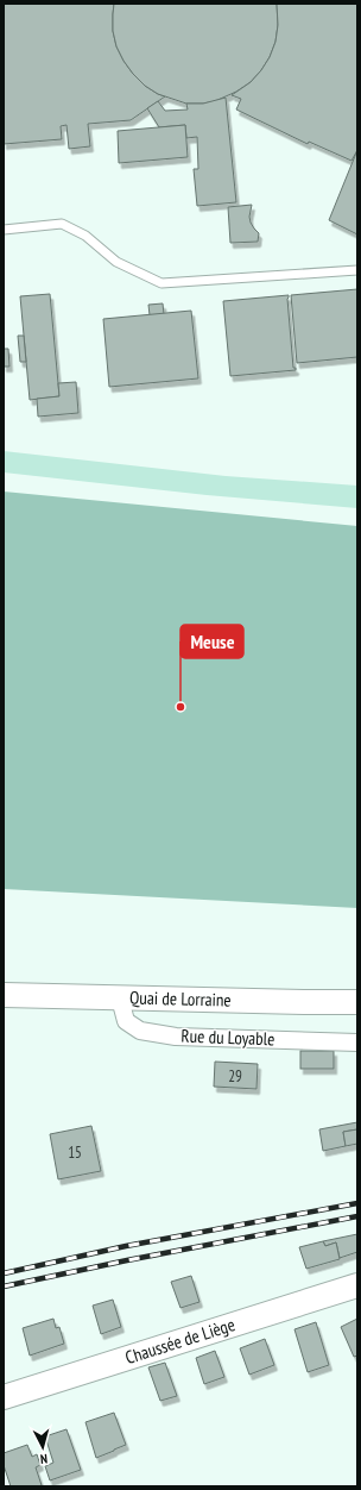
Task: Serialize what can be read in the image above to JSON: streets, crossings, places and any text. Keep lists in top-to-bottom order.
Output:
{
  "streets": {
    "main road": ["Quai de Lorraine", "Chaussée de Liège"],
    "street": ["Rue du Loyable"]
  },
  "crossings": [
    ["Quai de Lorraine", "Rue du Loyable"]
  ],
  "places": ["Meuse"],
  "house_numbers": ["29", "15"],
  "north": "bottom"
}
